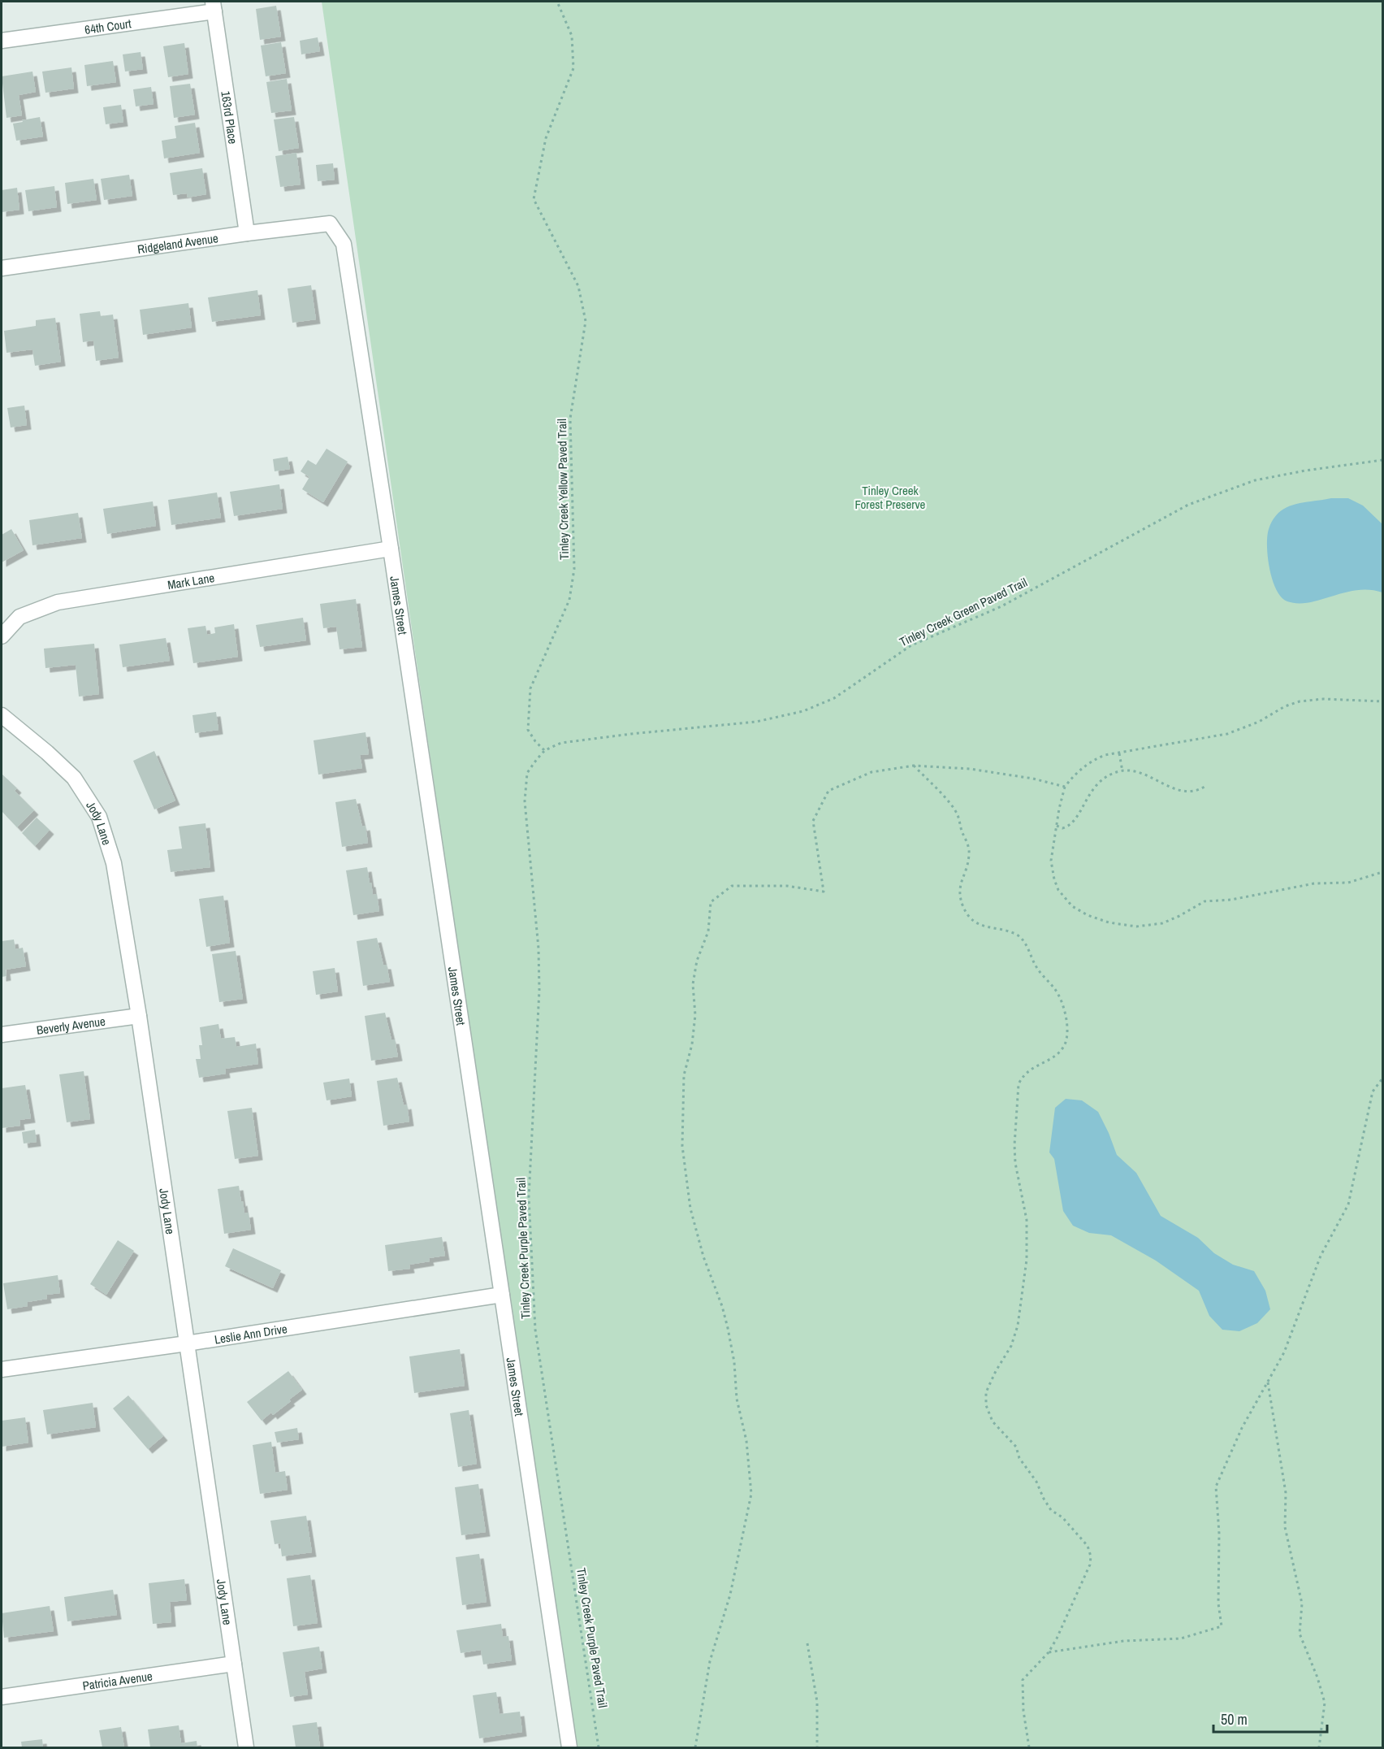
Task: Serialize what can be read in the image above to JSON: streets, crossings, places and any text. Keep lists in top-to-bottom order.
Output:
{
  "streets": {
    "street": [
      "64th Court",
      "163rd Place",
      "Ridgeland Avenue",
      "Mark Lane",
      "James Street",
      "Jody Lane",
      "Beverly Avenue",
      "Leslie Ann Drive",
      "Patricia Avenue"
    ],
    "path": ["Tinley Creek Yellow Paved Trail", "Tinley Creek Green Paved Trail", "Tinley Creek Purple Paved Trail"]
  },
  "crossings": [
    ["64th Court", "163rd Place"],
    ["163rd Place", "Ridgeland Avenue"],
    ["Ridgeland Avenue", "James Street"],
    ["Tinley Creek Yellow Paved Trail", "Tinley Creek Green Paved Trail"],
    ["Tinley Creek Yellow Paved Trail", "Tinley Creek Purple Paved Trail"],
    ["Mark Lane", "James Street"],
    ["James Street", "Leslie Ann Drive"],
    ["Tinley Creek Green Paved Trail", "Tinley Creek Purple Paved Trail"],
    ["Jody Lane", "Beverly Avenue"],
    ["Jody Lane", "Leslie Ann Drive"],
    ["Jody Lane", "Patricia Avenue"]
  ],
  "parks": ["Tinley Creek Forest Preserve"],
  "scale_bar": "50 m"
}
